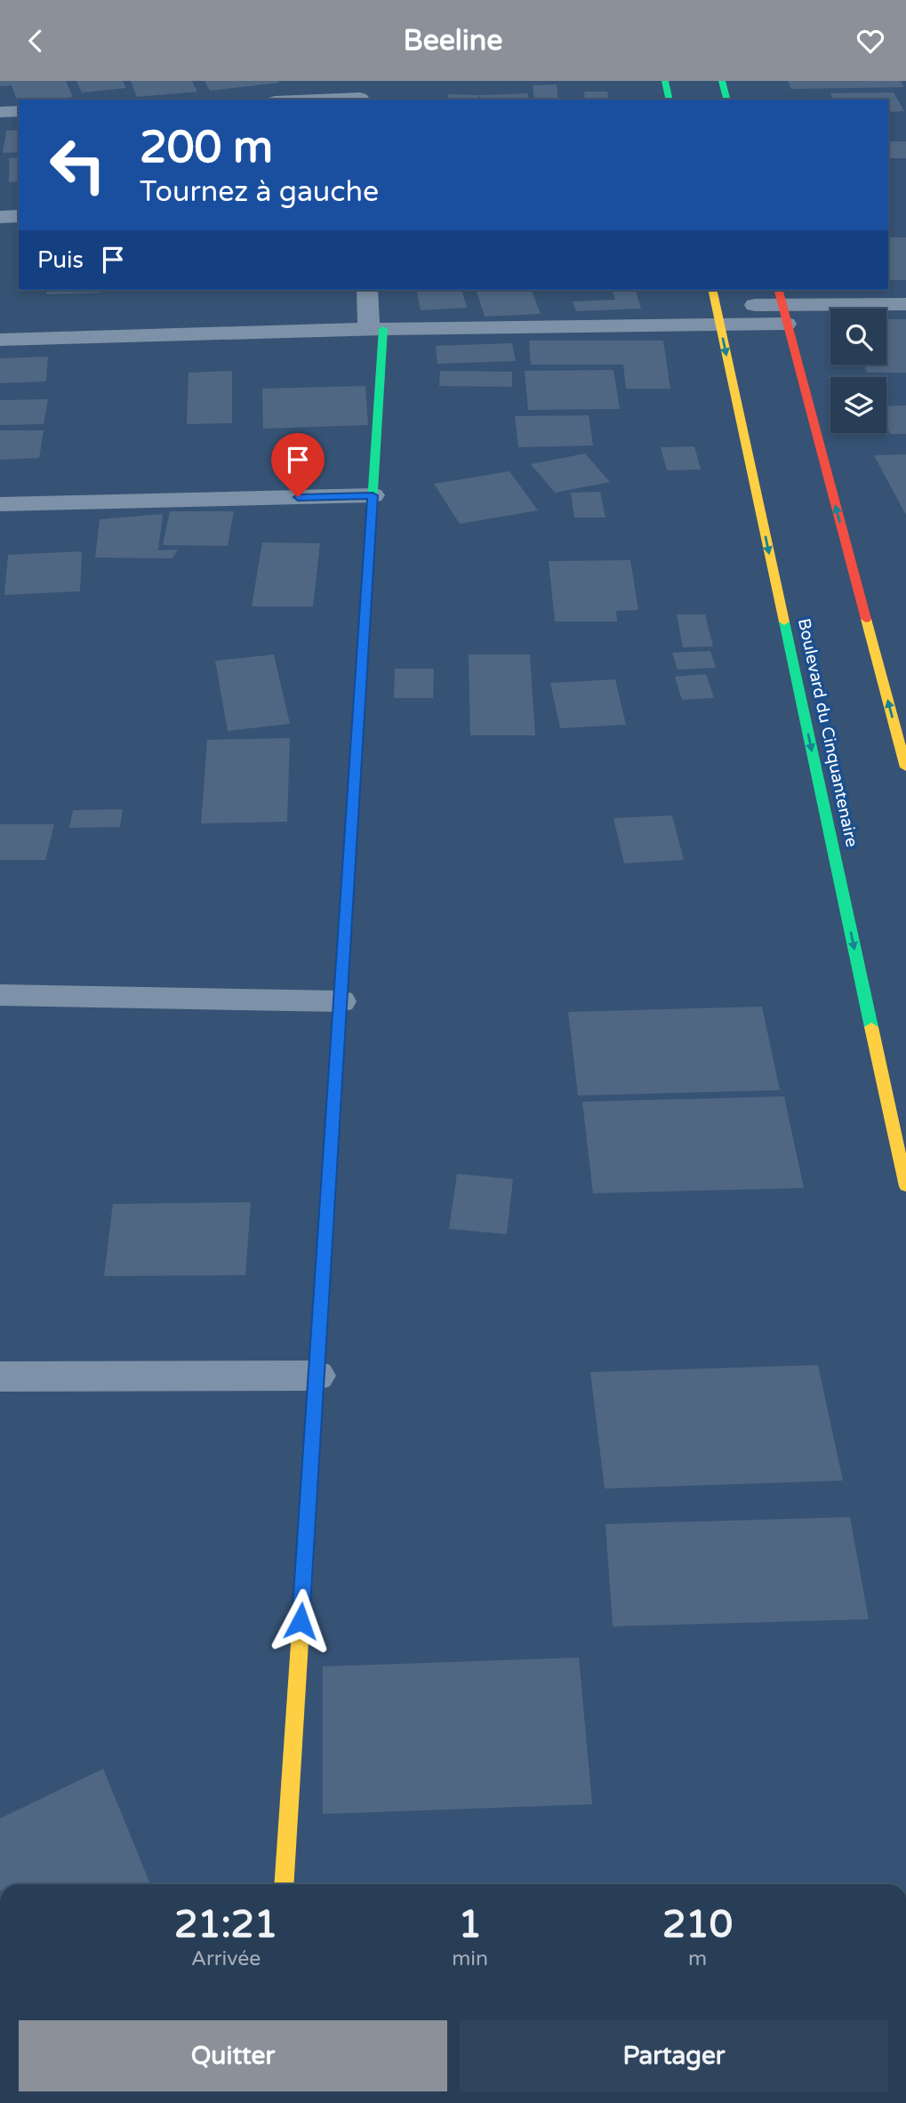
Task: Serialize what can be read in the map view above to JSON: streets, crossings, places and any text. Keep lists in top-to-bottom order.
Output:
{
  "streets": {
    "main road": ["Boulevard du Cinquantenaire"]
  },
  "page": {
    "header": "Beeline",
    "turn": ["200 m", "Tournez à gauche"],
    "then": "Puis",
    "eta": [
      "21:21",
      "Arrivée",
      "1",
      "min",
      "210",
      "m"
    ],
    "buttons": ["Quitter", "Partager"]
  }
}
